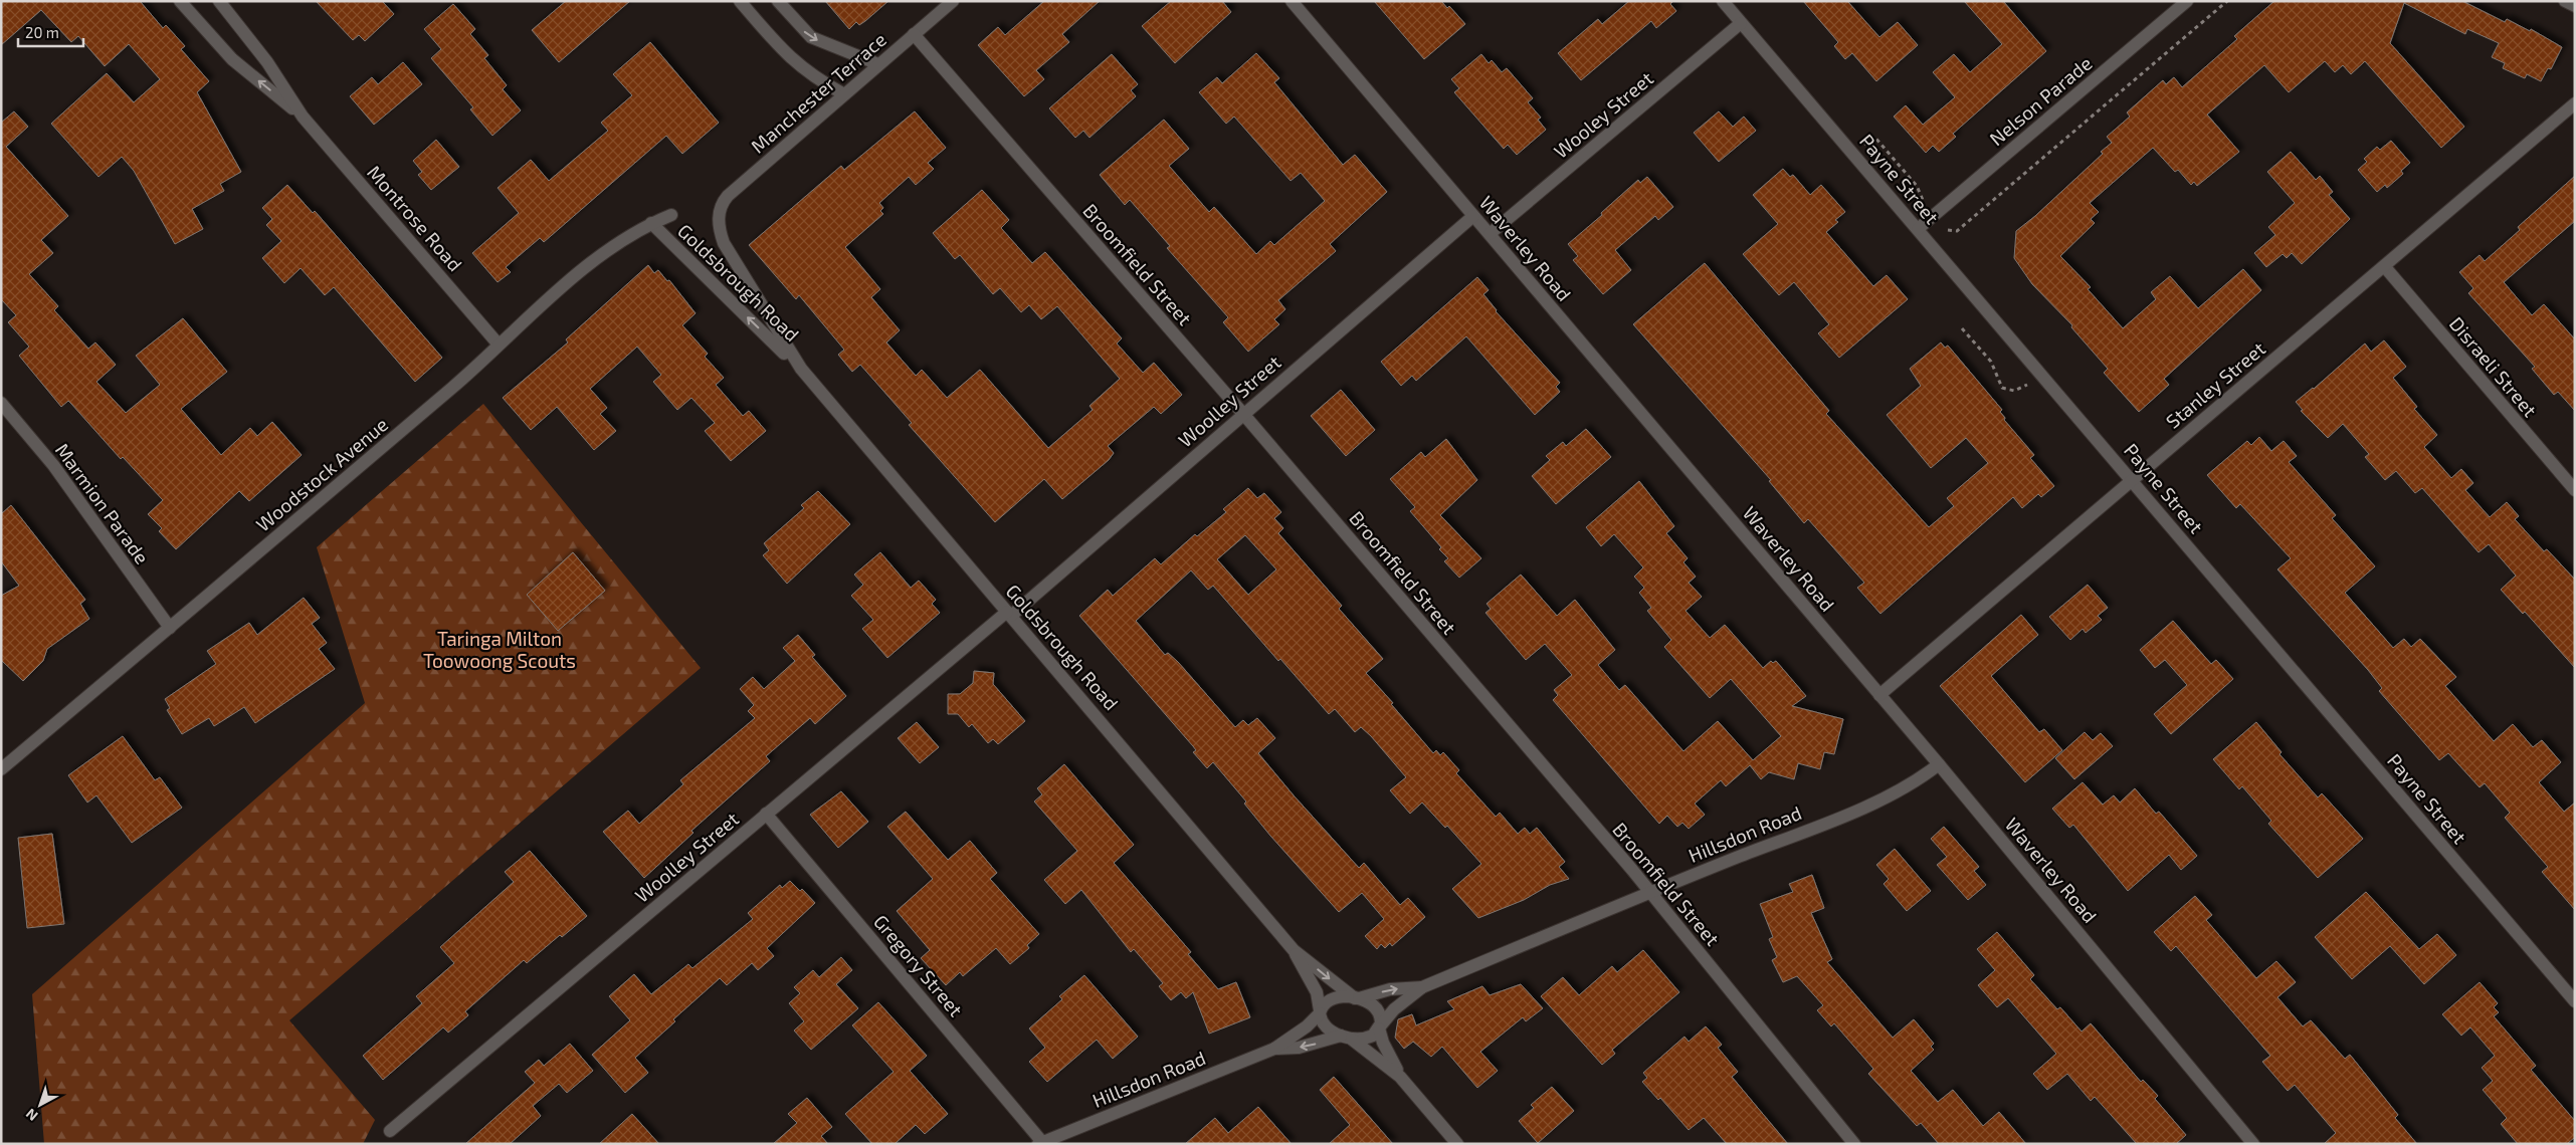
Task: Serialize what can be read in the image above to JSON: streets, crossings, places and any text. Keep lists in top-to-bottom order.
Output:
{
  "streets": {
    "street": [
      "Manchester Terrace",
      "Nelson Parade",
      "Wooley Street",
      "Payne Street",
      "Montrose Road",
      "Waverley Road",
      "Broomfield Street",
      "Goldsbrough Road",
      "Disraeli Street",
      "Stanley Street",
      "Woolley Street",
      "Woodstock Avenue",
      "Marmion Parade",
      "Hillsdon Road",
      "Gregory Street"
    ]
  },
  "crossings": [
    ["Manchester Terrace", "Broomfield Street"],
    ["Manchester Terrace", "Goldsbrough Road"],
    ["Nelson Parade", "Payne Street"],
    ["Wooley Street", "Payne Street"],
    ["Wooley Street", "Waverley Road"],
    ["Payne Street", "Stanley Street"],
    ["Montrose Road", "Woodstock Avenue"],
    ["Waverley Road", "Stanley Street"],
    ["Waverley Road", "Woolley Street"],
    ["Waverley Road", "Hillsdon Road"],
    ["Broomfield Street", "Woolley Street"],
    ["Broomfield Street", "Hillsdon Road"],
    ["Goldsbrough Road", "Woolley Street"],
    ["Goldsbrough Road", "Woodstock Avenue"],
    ["Goldsbrough Road", "Hillsdon Road"],
    ["Disraeli Street", "Stanley Street"],
    ["Woolley Street", "Gregory Street"],
    ["Woodstock Avenue", "Marmion Parade"],
    ["Hillsdon Road", "Gregory Street"]
  ],
  "parks": ["Taringa Milton Toowoong Scouts"],
  "scale_bar": "20 m",
  "north": "bottom left"
}
